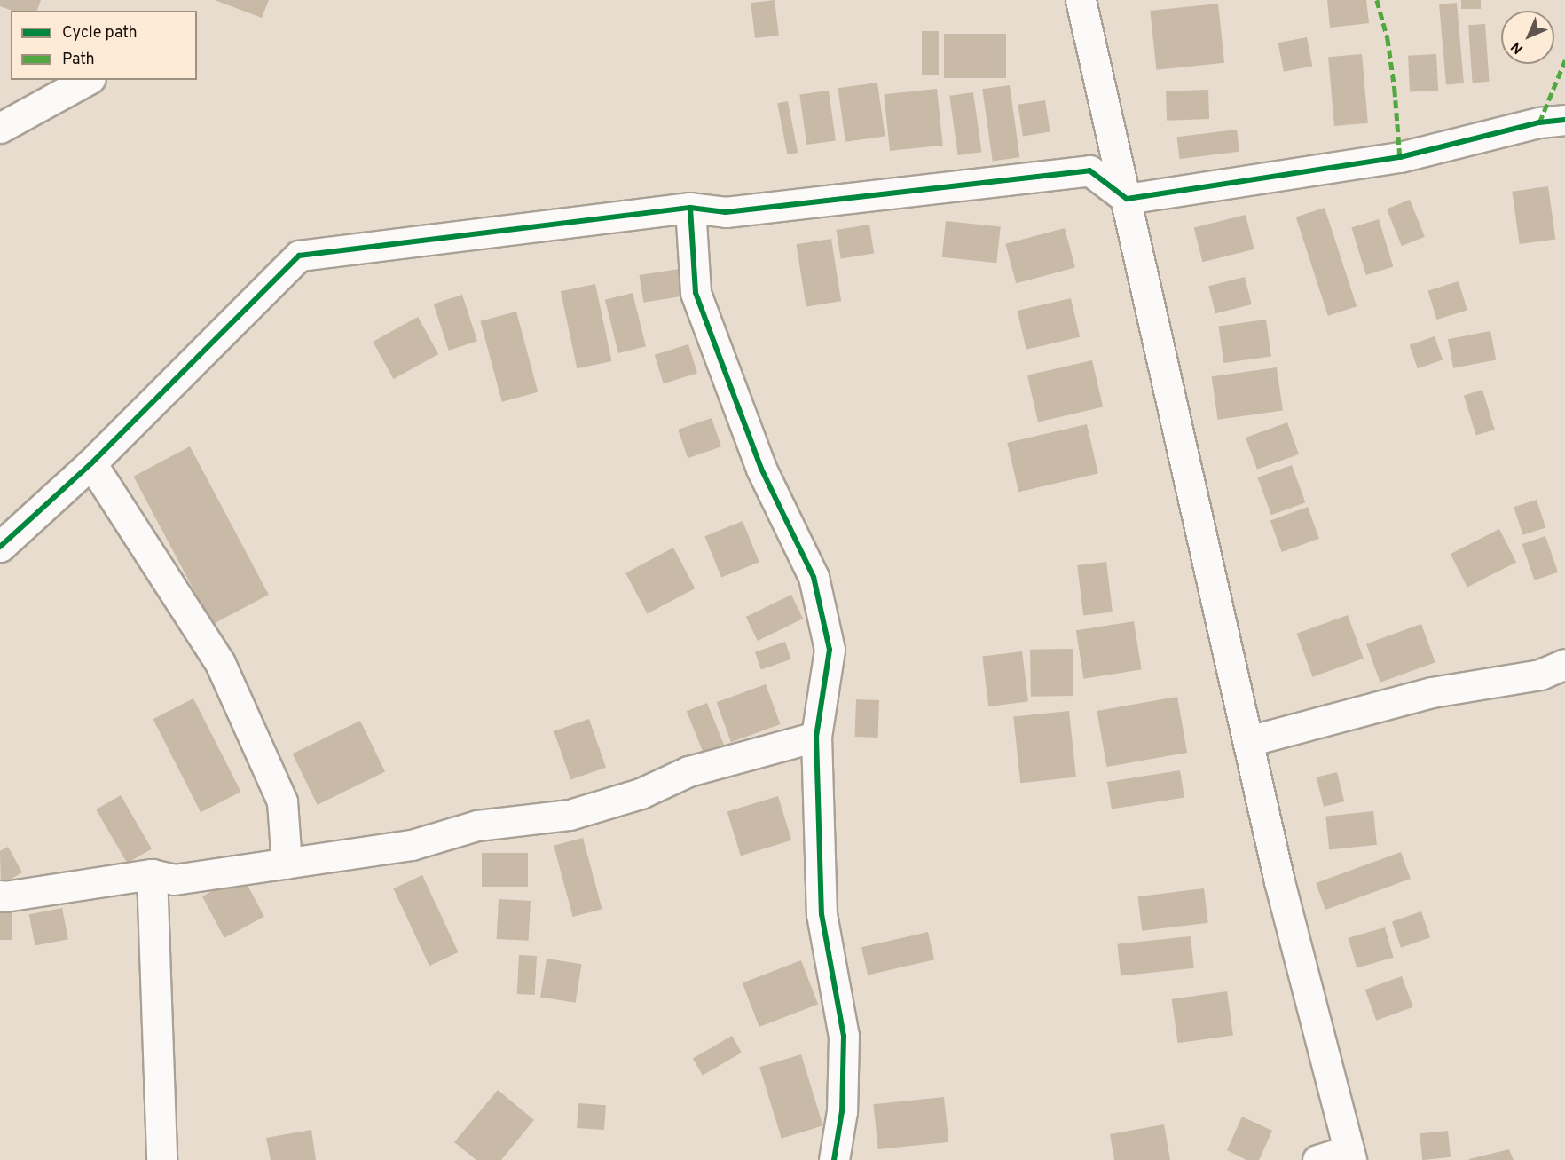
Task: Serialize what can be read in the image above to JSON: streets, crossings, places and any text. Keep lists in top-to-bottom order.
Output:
{
  "legend": ["Cycle path", "Path"],
  "north": "bottom left"
}
